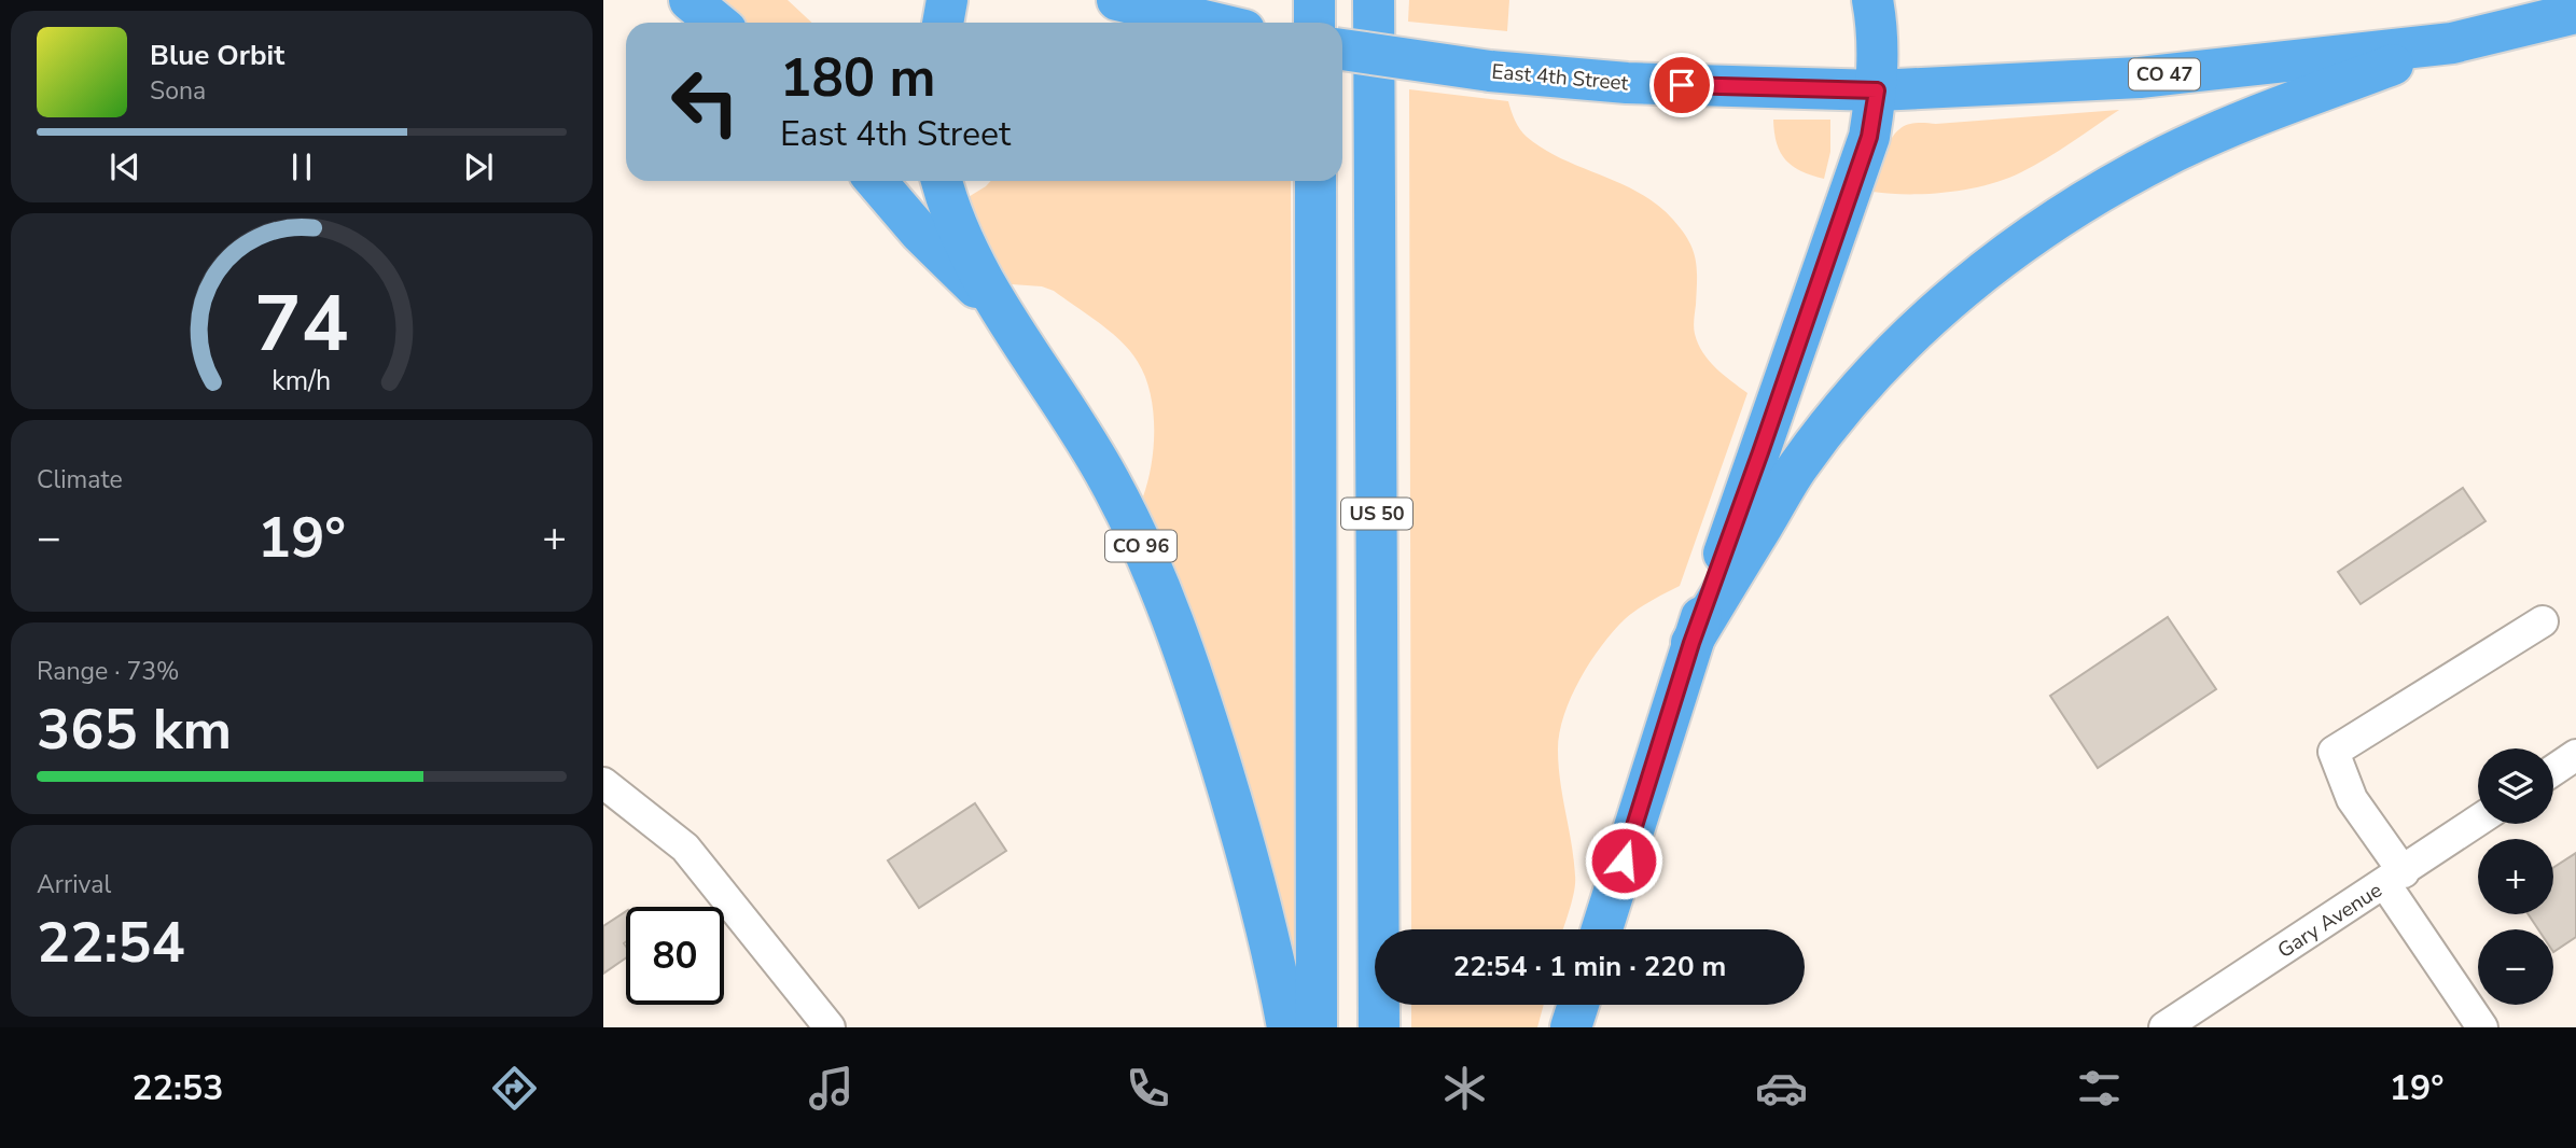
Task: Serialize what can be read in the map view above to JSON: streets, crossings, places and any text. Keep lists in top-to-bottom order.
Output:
{
  "streets": {
    "highway": [
      "CO 47",
      "East 4th Street",
      "US 50",
      "CO 96"
    ],
    "street": ["Gary Avenue"]
  },
  "crossings": [
    ["CO 47", "East 4th Street"]
  ],
  "page": {
    "turn": ["180 m", "East 4th Street"],
    "song": ["Blue Orbit", "Sona"],
    "tile": [
      "Climate",
      ["Range · 73%", "365 km"],
      ["Arrival", "22:54"]
    ],
    "heat": ["−", "19°", "+"],
    "map_buttons": ["+", "−"],
    "limit": "80",
    "trip": "22:54 · 1 min · 220 m",
    "tabs": ["22:53", "19°"],
    "gauge": ["74", "km/h"]
  }
}
